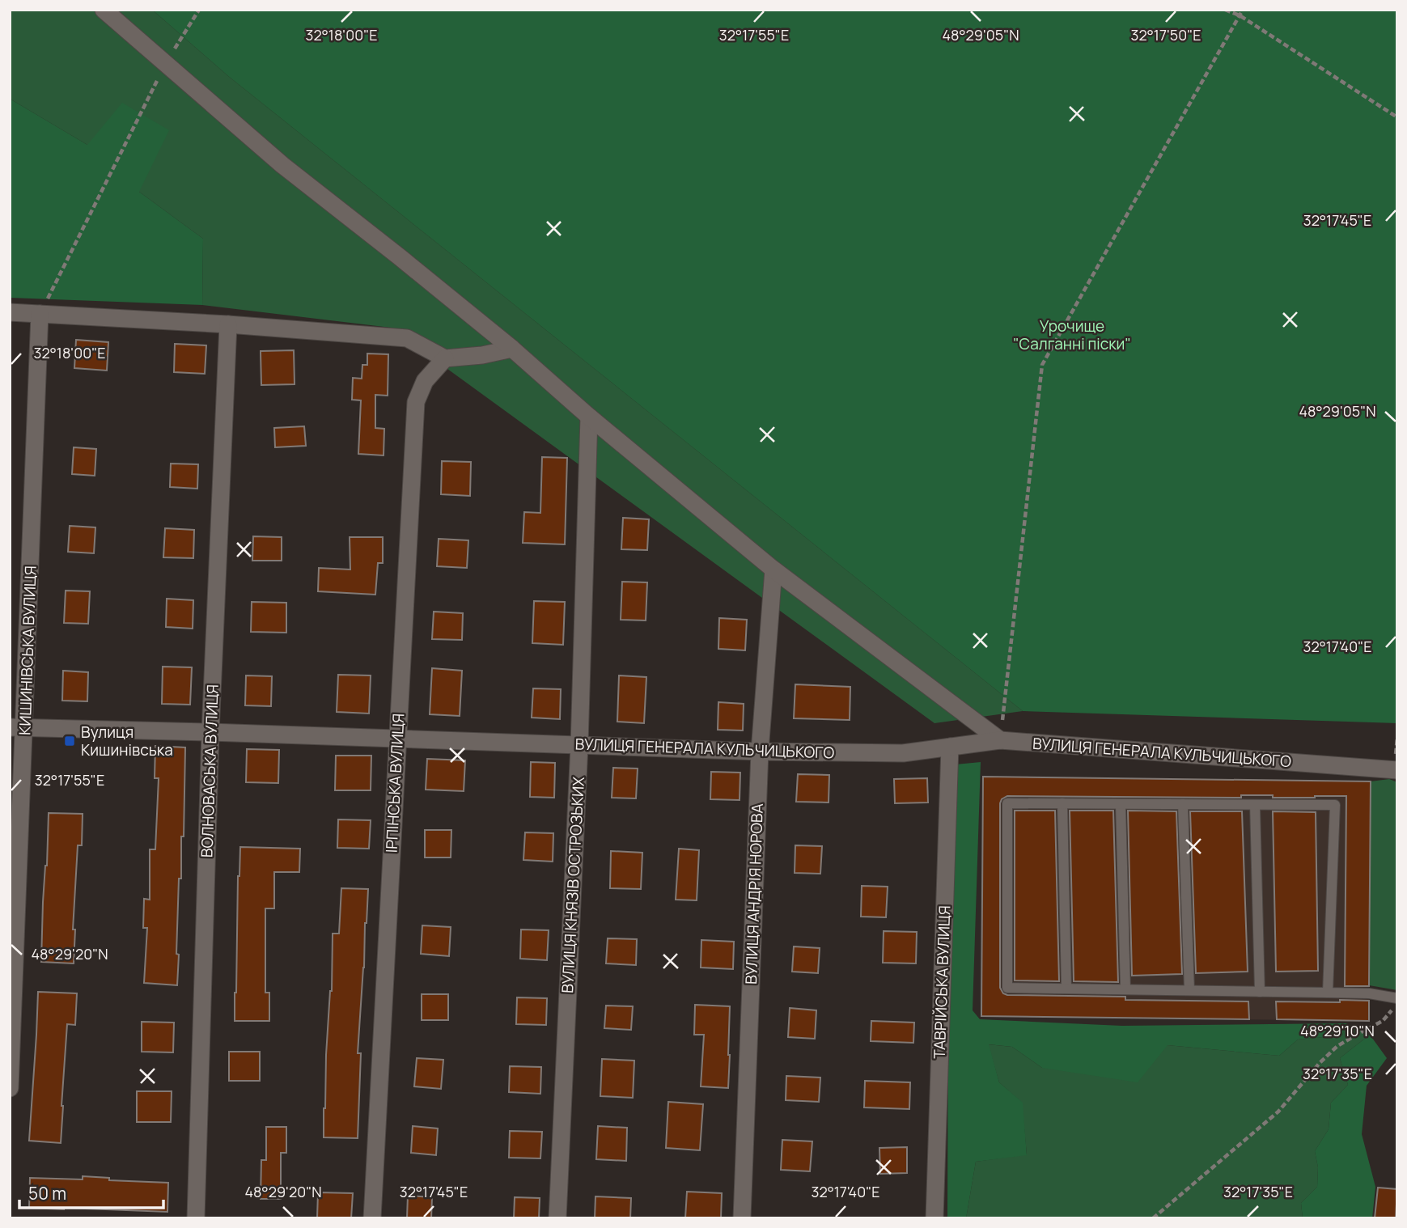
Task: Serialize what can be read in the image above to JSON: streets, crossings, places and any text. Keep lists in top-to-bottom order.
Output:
{
  "streets": {
    "street": [
      "КИШИНІВСЬКА ВУЛИЦЯ",
      "ВУЛИЦЯ ГЕНЕРАЛА КУЛЬЧИЦЬКОГО",
      "ВОЛНОВАСЬКА ВУЛИЦЯ",
      "ІРПІНСЬКА ВУЛИЦЯ",
      "ВУЛИЦЯ КНЯЗІВ ОСТРОЗЬКИХ",
      "ВУЛИЦЯ АНДРІЯ НОРОВА",
      "ТАВРІЙСЬКА ВУЛИЦЯ"
    ]
  },
  "crossings": [
    ["КИШИНІВСЬКА ВУЛИЦЯ", "ВУЛИЦЯ ГЕНЕРАЛА КУЛЬЧИЦЬКОГО"],
    ["ВУЛИЦЯ ГЕНЕРАЛА КУЛЬЧИЦЬКОГО", "ВОЛНОВАСЬКА ВУЛИЦЯ"],
    ["ВУЛИЦЯ ГЕНЕРАЛА КУЛЬЧИЦЬКОГО", "ІРПІНСЬКА ВУЛИЦЯ"],
    ["ВУЛИЦЯ ГЕНЕРАЛА КУЛЬЧИЦЬКОГО", "ВУЛИЦЯ КНЯЗІВ ОСТРОЗЬКИХ"],
    ["ВУЛИЦЯ ГЕНЕРАЛА КУЛЬЧИЦЬКОГО", "ВУЛИЦЯ АНДРІЯ НОРОВА"],
    ["ВУЛИЦЯ ГЕНЕРАЛА КУЛЬЧИЦЬКОГО", "ТАВРІЙСЬКА ВУЛИЦЯ"]
  ],
  "parks": ["Урочище \"Салганні піски\""],
  "places": {
    "transit": ["Вулиця Кишинівська"]
  },
  "scale_bar": "50 m",
  "coordinates": [
    "48°29'05\"N",
    "32°18'00\"E",
    "32°17'55\"E",
    "32°17'50\"E",
    "32°17'45\"E",
    "32°17'40\"E",
    "48°29'20\"N",
    "48°29'10\"N",
    "32°17'35\"E"
  ]
}
